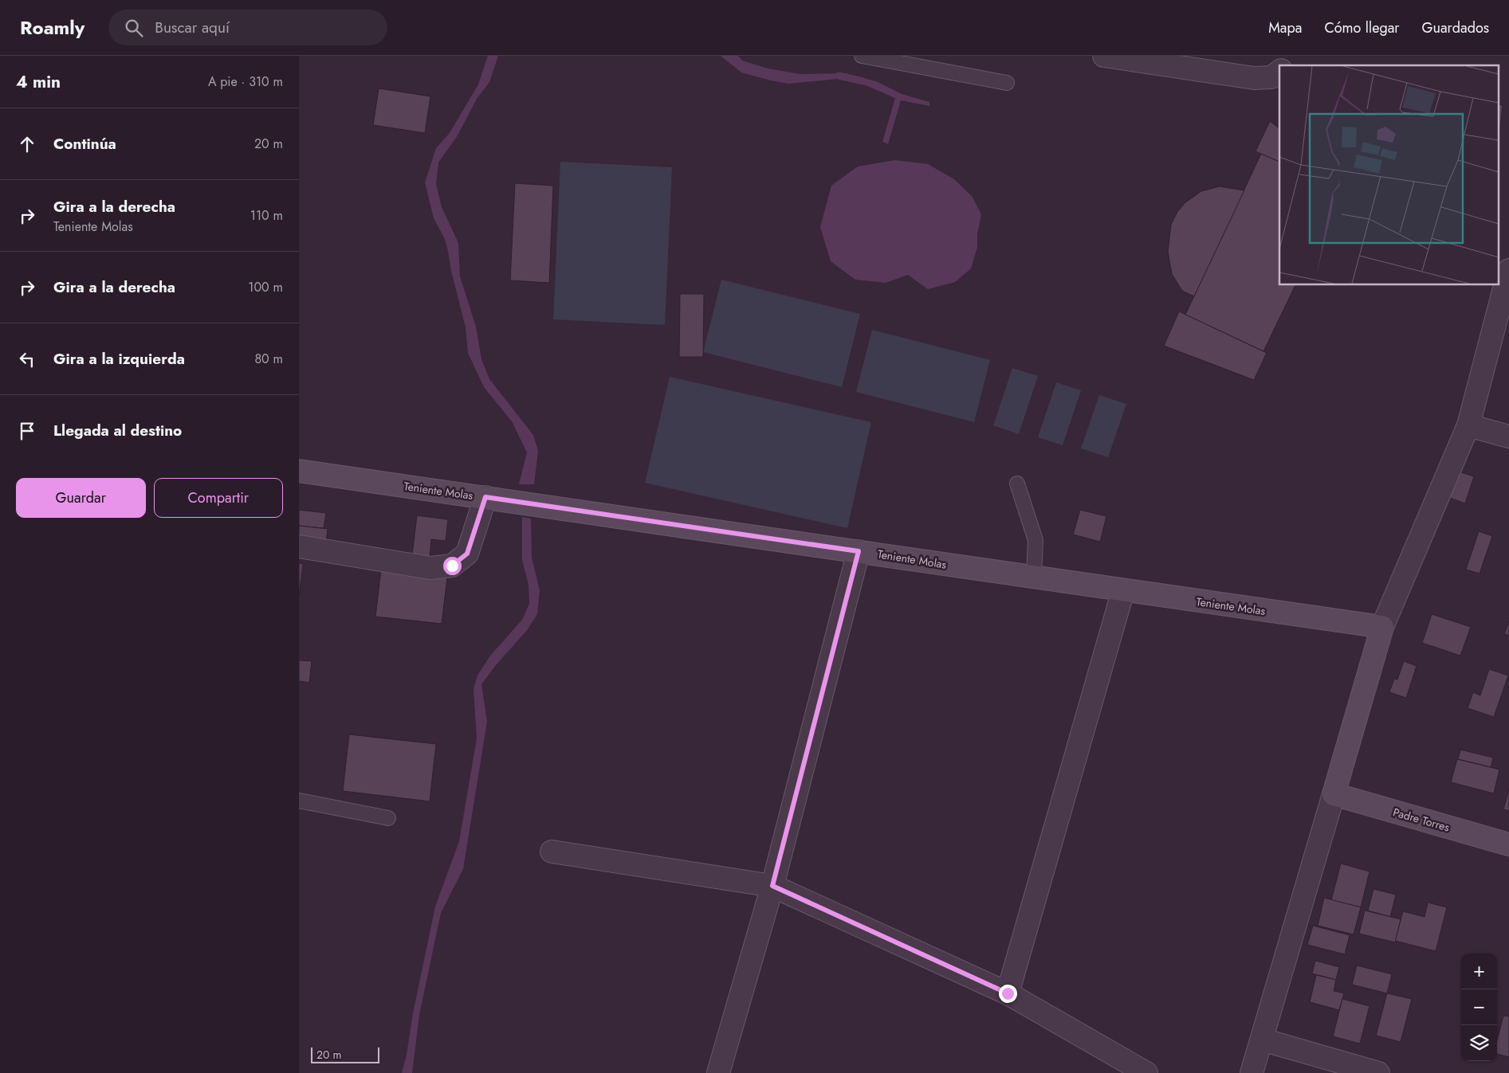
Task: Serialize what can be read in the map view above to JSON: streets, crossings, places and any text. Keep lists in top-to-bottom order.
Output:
{
  "streets": {
    "street": ["Teniente Molas", "Padre Torres"]
  },
  "scale_bar": "20 m",
  "page": {
    "header": "Roamly",
    "search": "Buscar aquí",
    "nav": ["Mapa", "Cómo llegar", "Guardados"],
    "heading": ["4 min", "A pie · 310 m"],
    "list": [
      ["Continúa", "20 m"],
      ["Gira a la derecha", "Teniente Molas", "110 m"],
      ["Gira a la derecha", "100 m"],
      ["Gira a la izquierda", "80 m"],
      "Llegada al destino"
    ],
    "buttons": ["Guardar", "Compartir"],
    "map_buttons": ["+", "−"],
    "scale": "20 m"
  }
}
